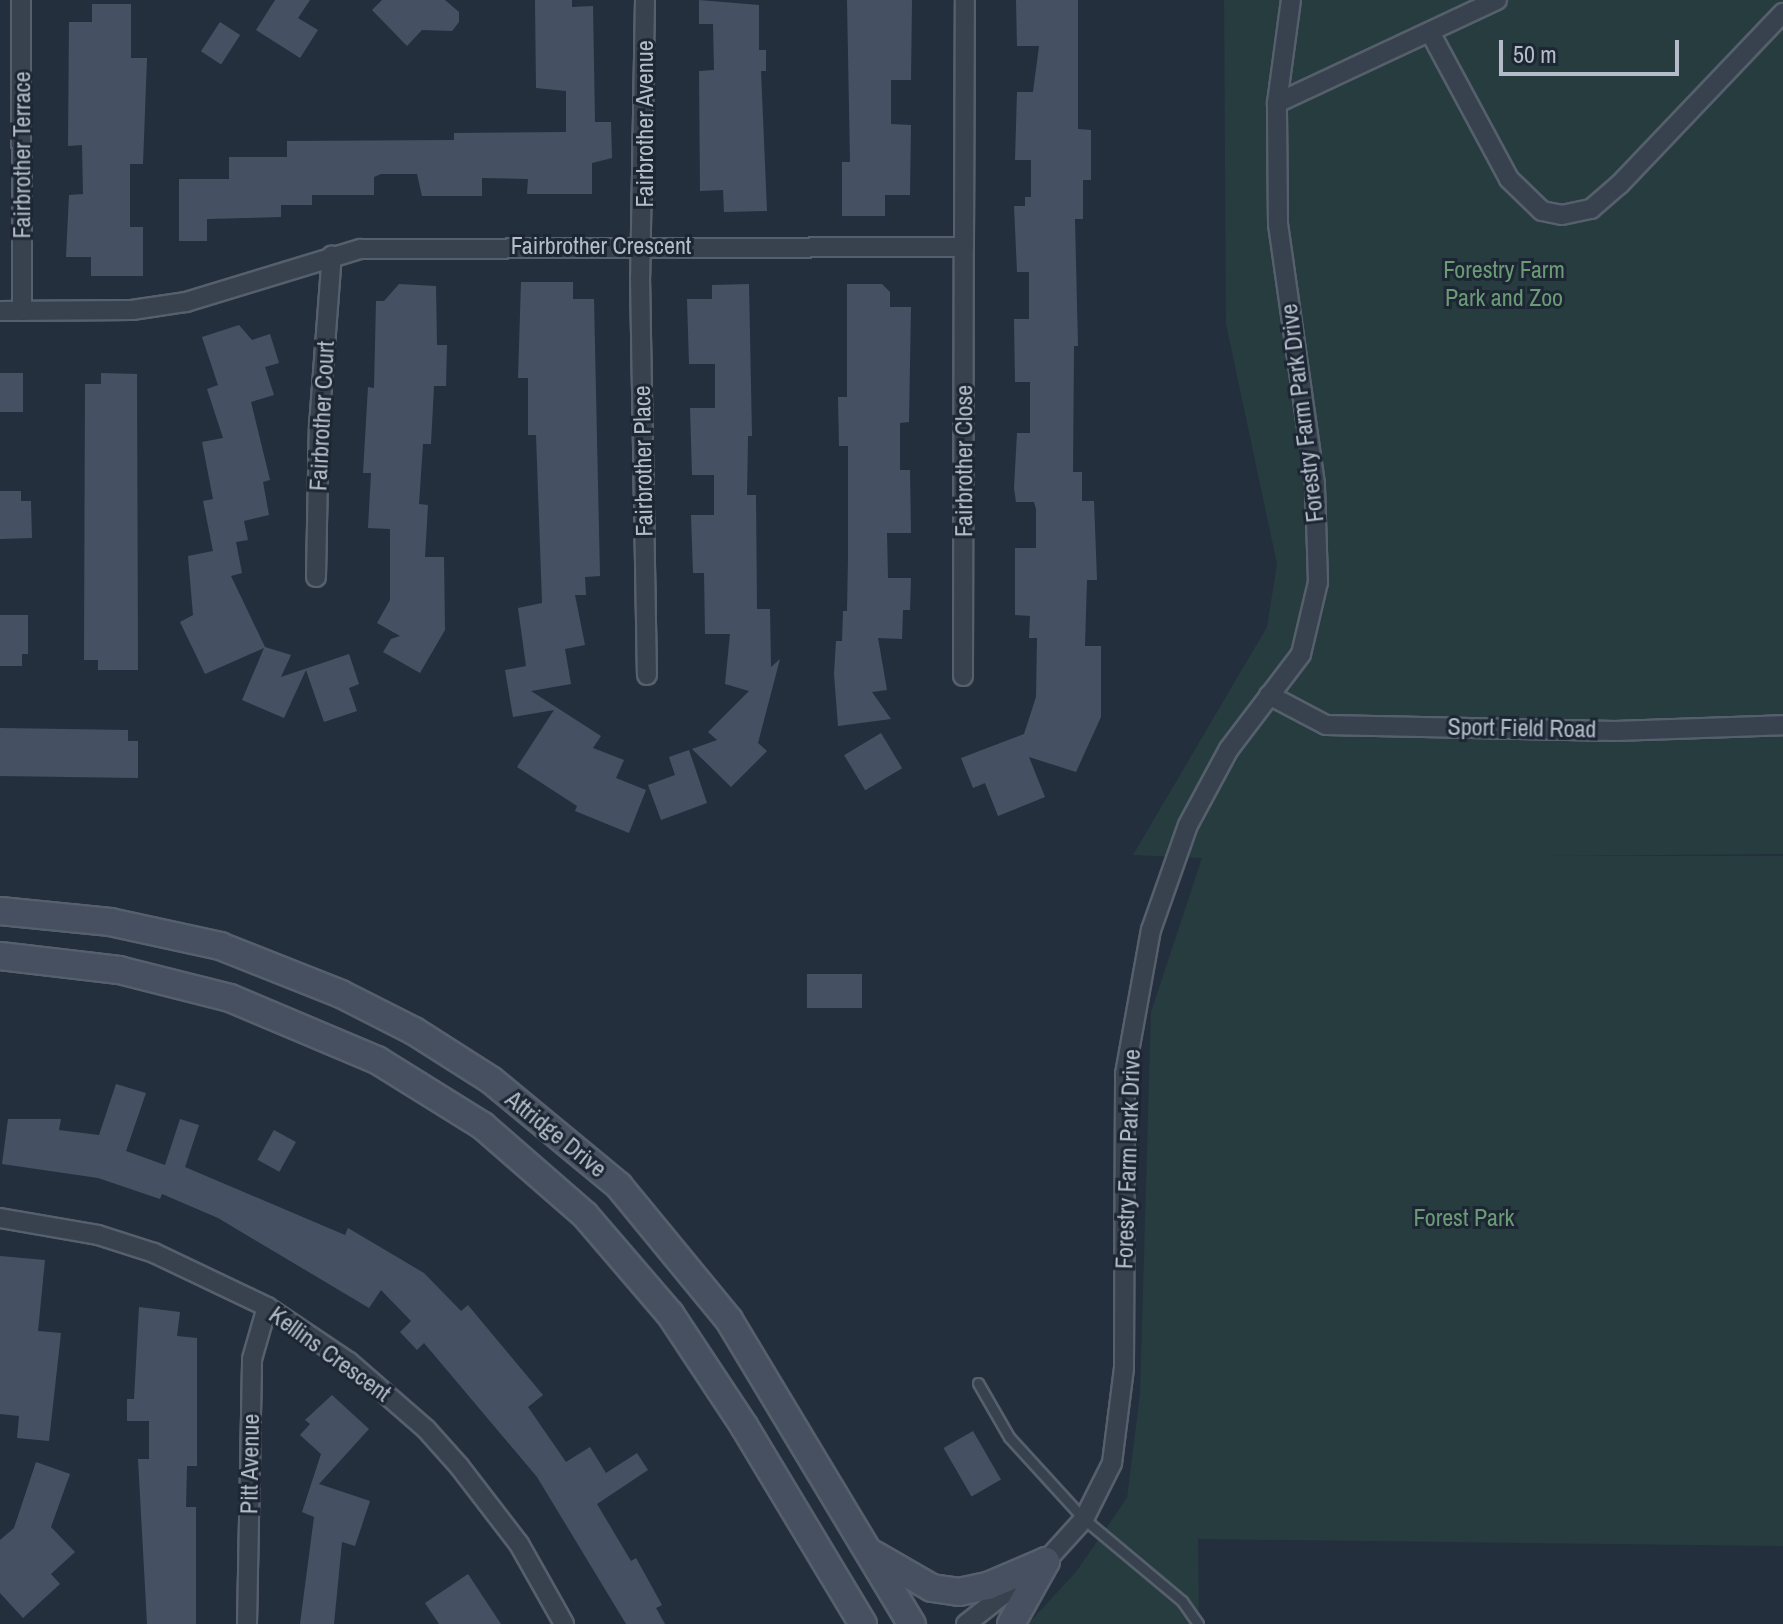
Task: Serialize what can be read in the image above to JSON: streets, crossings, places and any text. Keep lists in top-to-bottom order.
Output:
{
  "streets": {
    "main road": ["Attridge Drive"],
    "street": [
      "Fairbrother Avenue",
      "Fairbrother Terrace",
      "Fairbrother Crescent",
      "Forestry Farm Park Drive",
      "Fairbrother Court",
      "Fairbrother Place",
      "Fairbrother Close",
      "Sport Field Road",
      "Kellins Crescent",
      "Pitt Avenue"
    ]
  },
  "crossings": [
    ["Fairbrother Avenue", "Fairbrother Crescent"],
    ["Fairbrother Avenue", "Fairbrother Place"],
    ["Fairbrother Terrace", "Fairbrother Crescent"],
    ["Fairbrother Crescent", "Fairbrother Court"],
    ["Fairbrother Crescent", "Fairbrother Place"],
    ["Fairbrother Crescent", "Fairbrother Close"],
    ["Forestry Farm Park Drive", "Sport Field Road"],
    ["Kellins Crescent", "Pitt Avenue"]
  ],
  "parks": ["Forestry Farm Park and Zoo", "Forest Park"],
  "scale_bar": "50 m"
}
